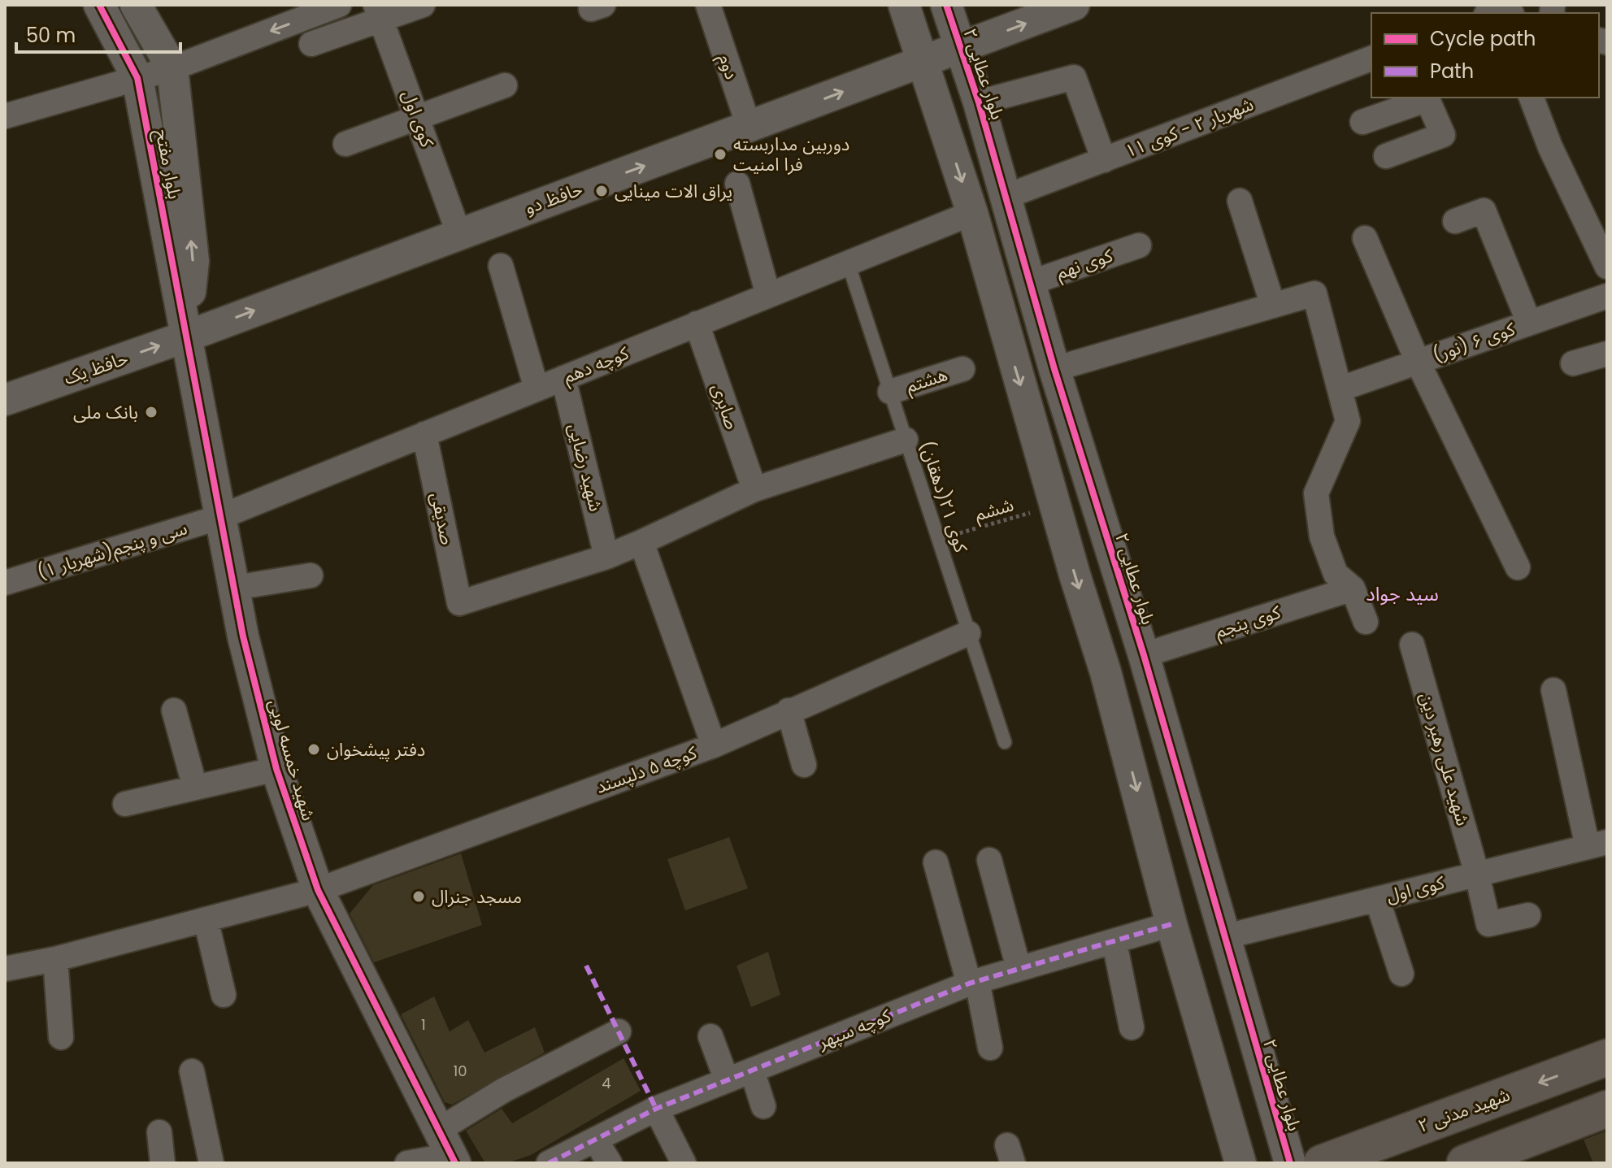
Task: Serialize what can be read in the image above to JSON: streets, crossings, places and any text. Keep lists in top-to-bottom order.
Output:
{
  "streets": {
    "main road": ["شهید مدنی ۲"],
    "street": [
      "دوم",
      "بلوار عطایی ۲",
      "کوی اول",
      "شهریار ۲ - کوی ۱۱",
      "بلوار مفتح",
      "حافظ دو",
      "کوی نهم",
      "کوی ۶ (نور)",
      "کوچه دهم",
      "حافظ یک",
      "هشتم",
      "صابری",
      "شهید رضایی",
      "صدیقی",
      "سی و پنجم(شهریار ۱)",
      "کوی پنجم",
      "شهید علی رهبر دین",
      "شهید خمسه لویی",
      "کوچه ۵ دلپسند",
      "کوچه سپهر"
    ],
    "lane": ["کوی ۲۱(دهقان)"],
    "path": ["ششم"]
  },
  "crossings": [
    ["دوم", "حافظ دو"],
    ["بلوار عطایی ۲", "کوی اول"],
    ["بلوار عطایی ۲", "شهریار ۲ - کوی ۱۱"],
    ["بلوار عطایی ۲", "حافظ دو"],
    ["بلوار عطایی ۲", "کوی نهم"],
    ["بلوار عطایی ۲", "کوی پنجم"],
    ["کوی اول", "حافظ دو"],
    ["کوی اول", "شهید علی رهبر دین"],
    ["بلوار مفتح", "حافظ دو"],
    ["بلوار مفتح", "حافظ یک"],
    ["بلوار مفتح", "شهید خمسه لویی"],
    ["حافظ دو", "حافظ یک"],
    ["حافظ دو", "شهید خمسه لویی"],
    ["کوچه دهم", "صابری"],
    ["کوچه دهم", "شهید رضایی"],
    ["کوچه دهم", "کوی ۲۱(دهقان)"],
    ["کوچه دهم", "صدیقی"],
    ["کوچه دهم", "سی و پنجم(شهریار ۱)"],
    ["کوچه دهم", "شهید خمسه لویی"],
    ["حافظ یک", "شهید خمسه لویی"],
    ["هشتم", "کوی ۲۱(دهقان)"],
    ["شهید رضایی", "صدیقی"],
    ["کوی ۲۱(دهقان)", "ششم"],
    ["کوی ۲۱(دهقان)", "کوچه ۵ دلپسند"],
    ["سی و پنجم(شهریار ۱)", "شهید خمسه لویی"],
    ["شهید خمسه لویی", "کوچه ۵ دلپسند"]
  ],
  "districts": ["سید جواد"],
  "places": [
    "دوربین مداربسته فرا امنیت",
    "یراق الات مینایی",
    "بانک ملی",
    "دفتر پیشخوان",
    "مسجد جنرال"
  ],
  "house_numbers": ["1", "10", "4"],
  "legend": ["Cycle path", "Path"],
  "scale_bar": "50 m"
}
